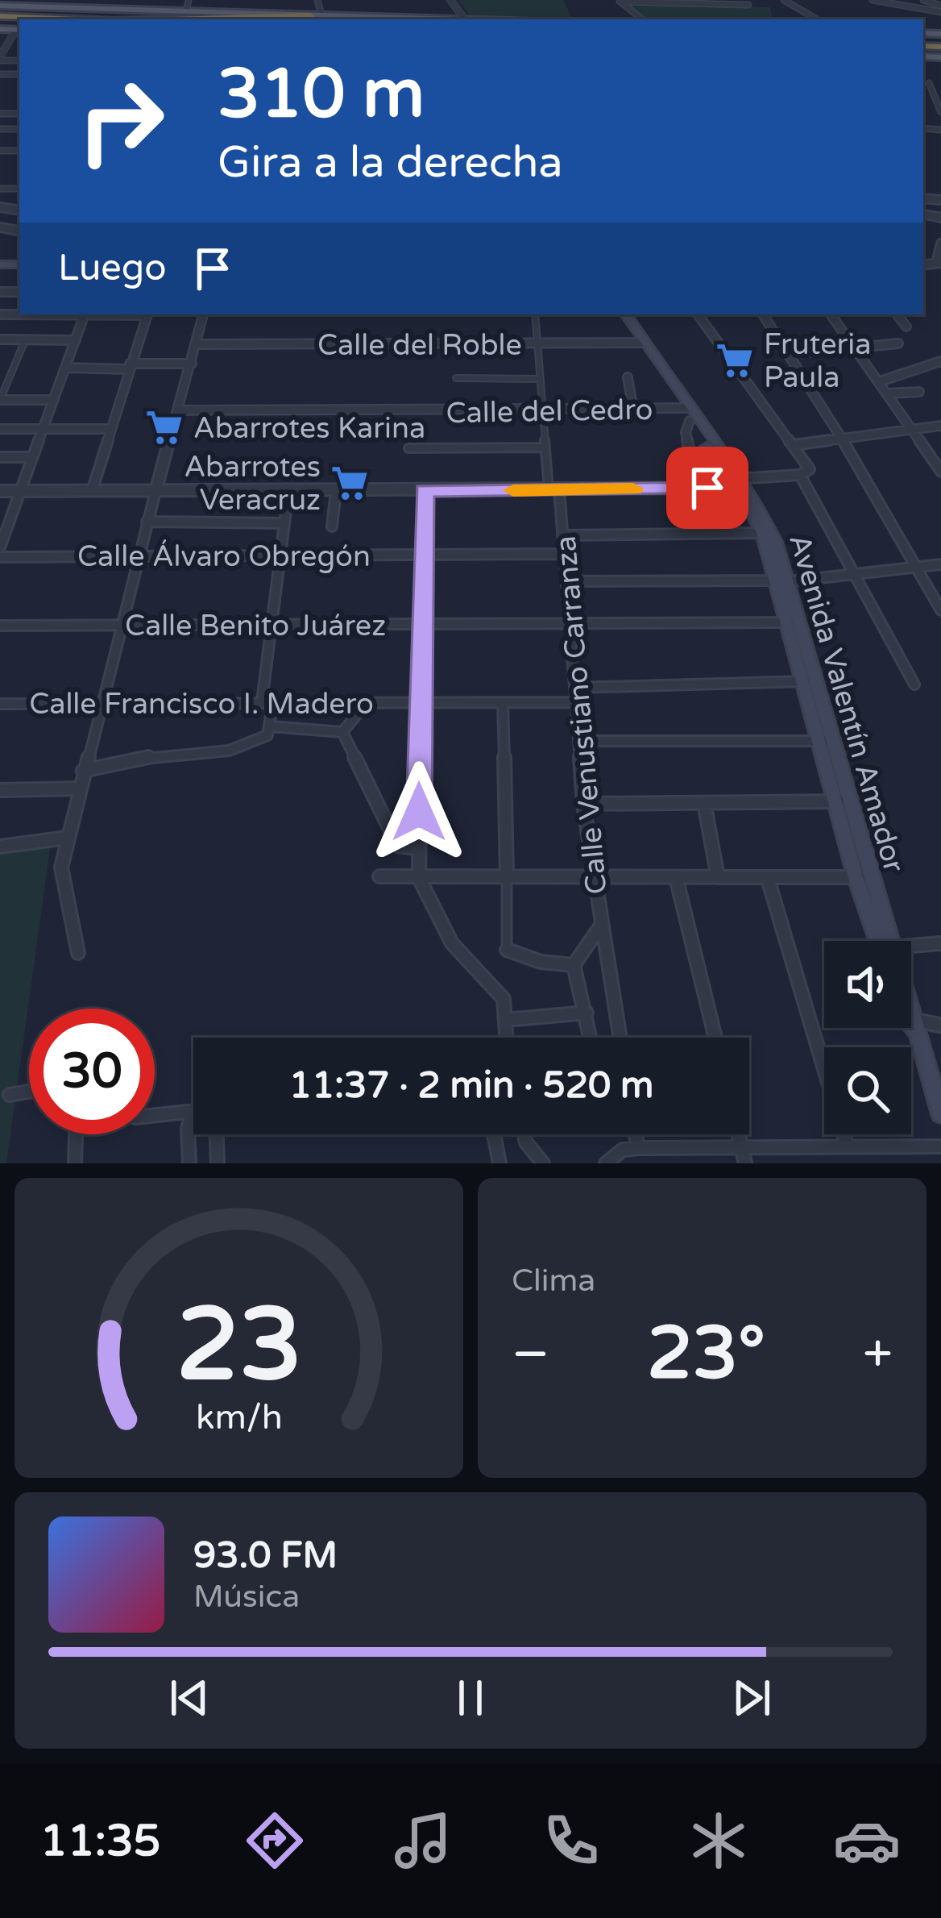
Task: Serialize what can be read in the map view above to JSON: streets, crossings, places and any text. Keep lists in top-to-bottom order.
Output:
{
  "streets": {
    "main road": ["Avenida Valentín Amador"],
    "street": [
      "Calle del Roble",
      "Calle del Cedro",
      "Calle Álvaro Obregón",
      "Calle Benito Juárez",
      "Calle Francisco I. Madero",
      "Calle Venustiano Carranza"
    ]
  },
  "crossings": [
    ["Calle del Roble", "Avenida Valentín Amador"],
    ["Calle del Cedro", "Avenida Valentín Amador"],
    ["Calle Álvaro Obregón", "Calle Venustiano Carranza"],
    ["Calle Benito Juárez", "Avenida Valentín Amador"],
    ["Calle Benito Juárez", "Calle Venustiano Carranza"],
    ["Calle Francisco I. Madero", "Calle Venustiano Carranza"]
  ],
  "places": {
    "supermarket": ["Fruteria Paula", "Abarrotes Karina", "Abarrotes Veracruz"]
  },
  "page": {
    "turn": ["310 m", "Gira a la derecha"],
    "then": "Luego",
    "limit": "30",
    "trip": "11:37 · 2 min · 520 m",
    "tile": "Clima",
    "heat": ["−", "23°", "+"],
    "song": ["93.0 FM", "Música"],
    "tabs": "11:35",
    "gauge": ["23", "km/h"]
  }
}
